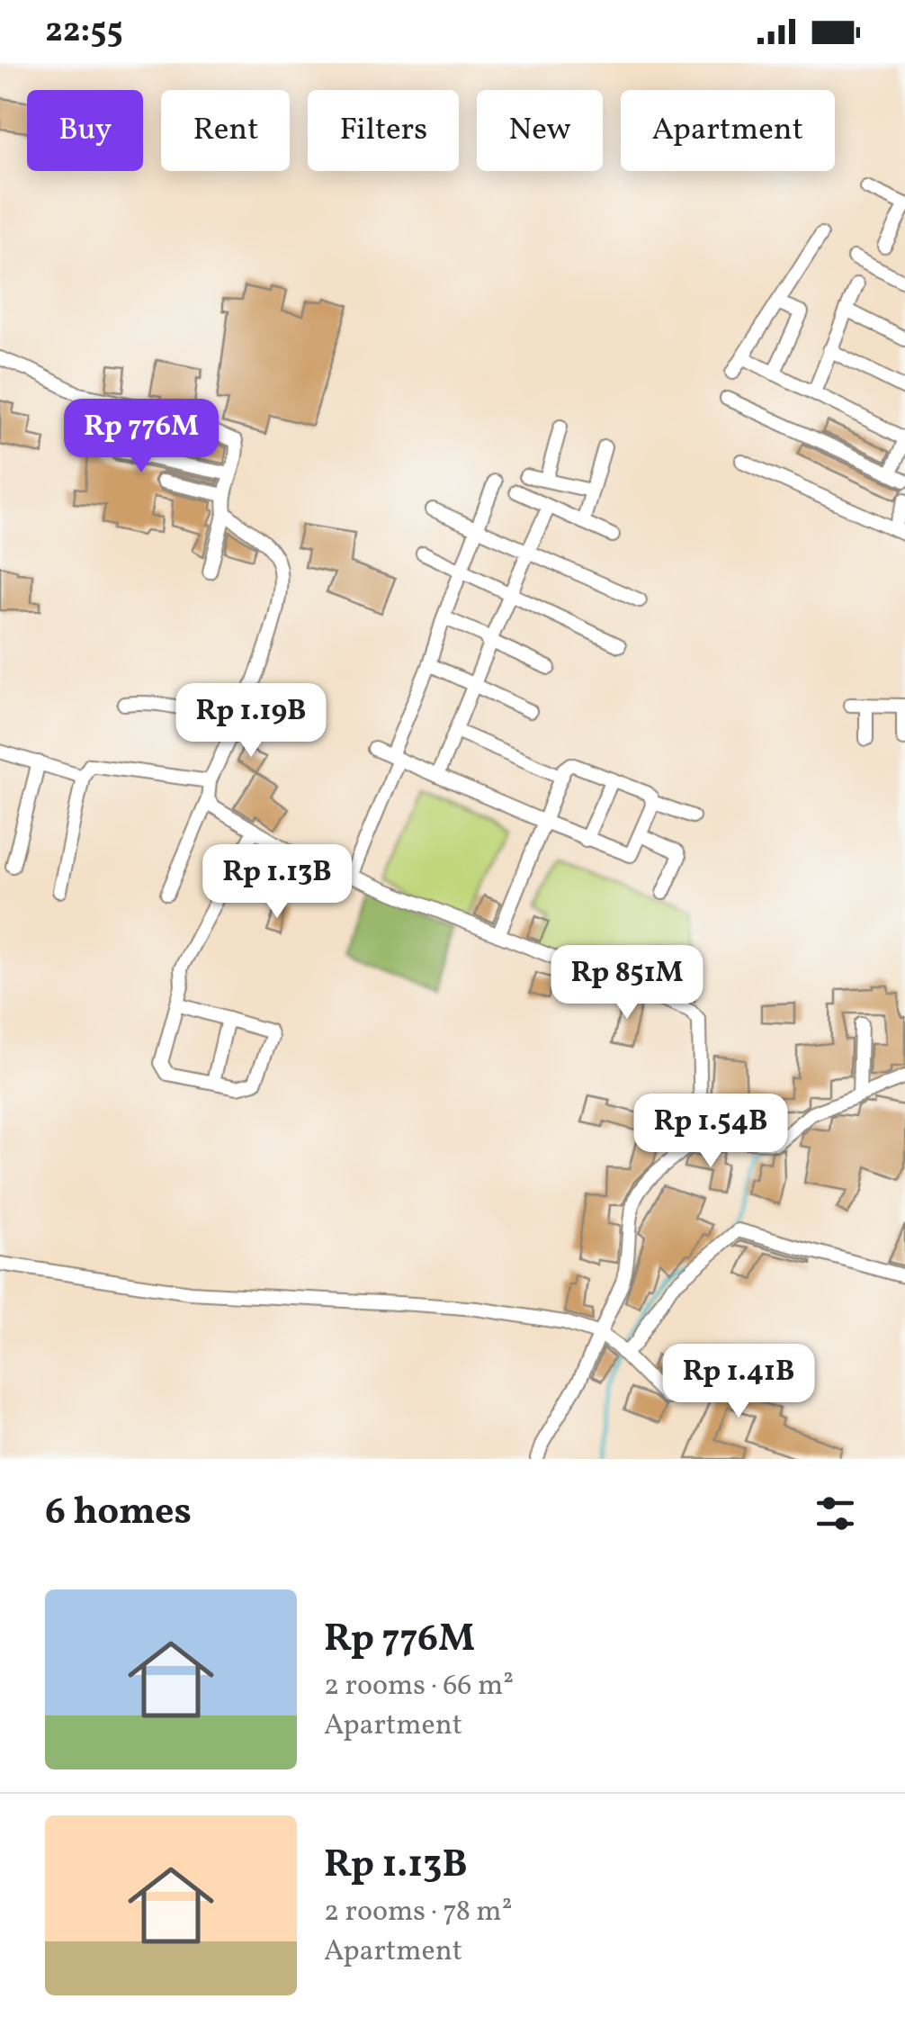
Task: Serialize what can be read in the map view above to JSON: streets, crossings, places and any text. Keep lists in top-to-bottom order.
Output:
{
  "page": {
    "status": "22:55",
    "chip": [
      "Buy",
      "Rent",
      "Filters",
      "New",
      "Apartment"
    ],
    "price": [
      "Rp 776M",
      "Rp 1.19B",
      "Rp 1.13B",
      "Rp 851M",
      "Rp 1.54B",
      "Rp 1.41B"
    ],
    "heading": "6 homes",
    "list": [
      {
        "name": "Rp 776M",
        "note": "2 rooms · 66 m² · Apartment"
      },
      {
        "name": "Rp 1.13B",
        "note": "2 rooms · 78 m² · Apartment"
      }
    ]
  }
}
